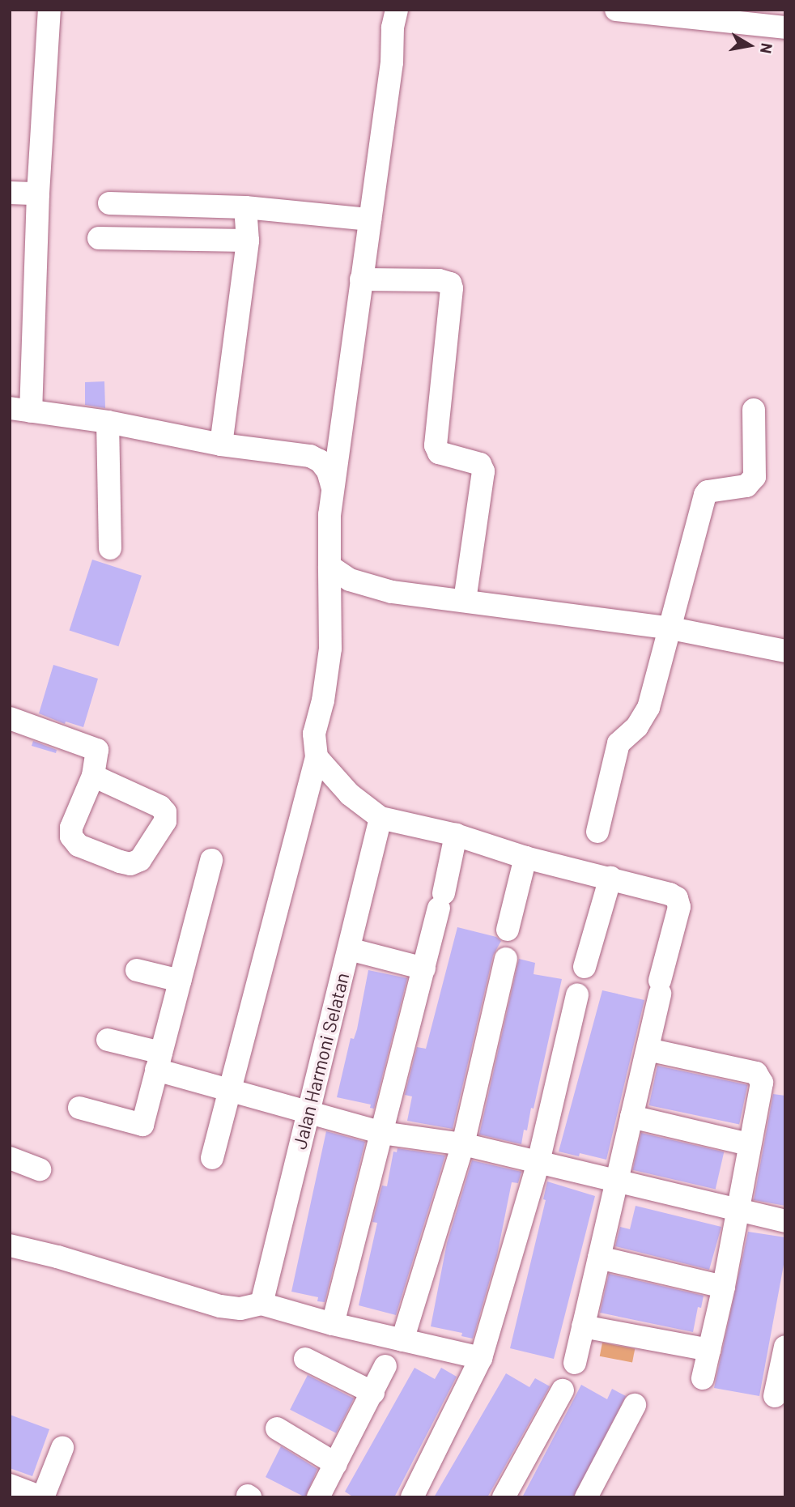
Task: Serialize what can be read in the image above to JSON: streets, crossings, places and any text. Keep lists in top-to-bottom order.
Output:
{
  "streets": {
    "street": ["Jalan Harmoni Selatan"]
  },
  "north": "right"
}
